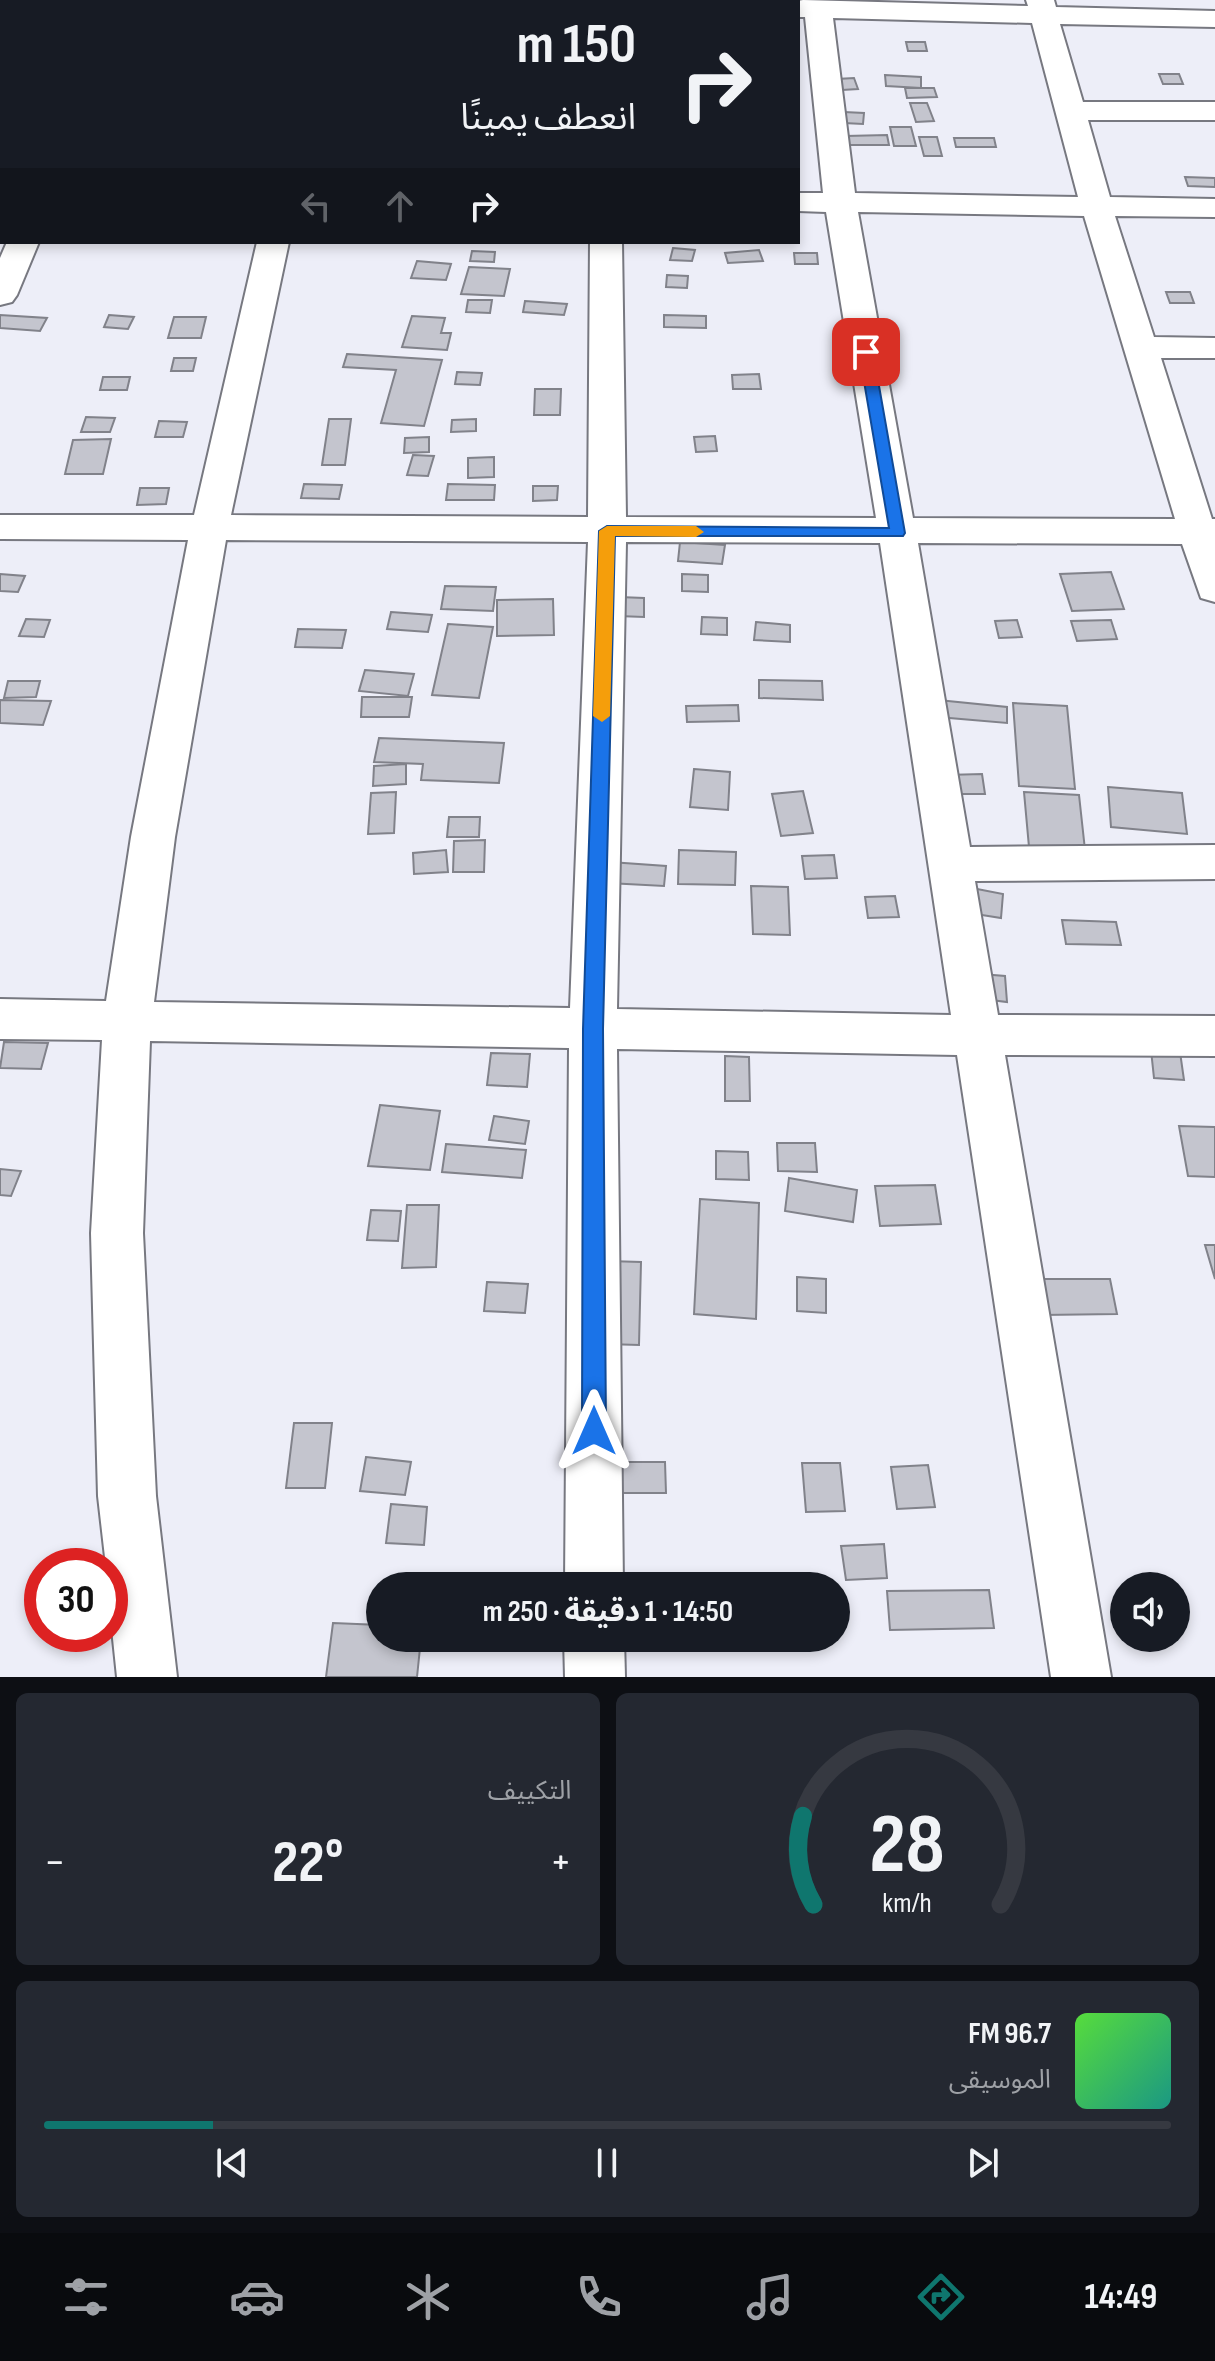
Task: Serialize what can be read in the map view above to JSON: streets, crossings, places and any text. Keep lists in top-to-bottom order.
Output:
{
  "page": {
    "turn": ["150 m", "انعطف يمينًا"],
    "limit": "30",
    "trip": "14:50 · 1 دقيقة · 250 m",
    "tile": "التكييف",
    "heat": ["−", "22°", "+"],
    "song": ["96.7 FM", "الموسيقى"],
    "tabs": "14:49",
    "gauge": ["28", "km/h"]
  }
}
